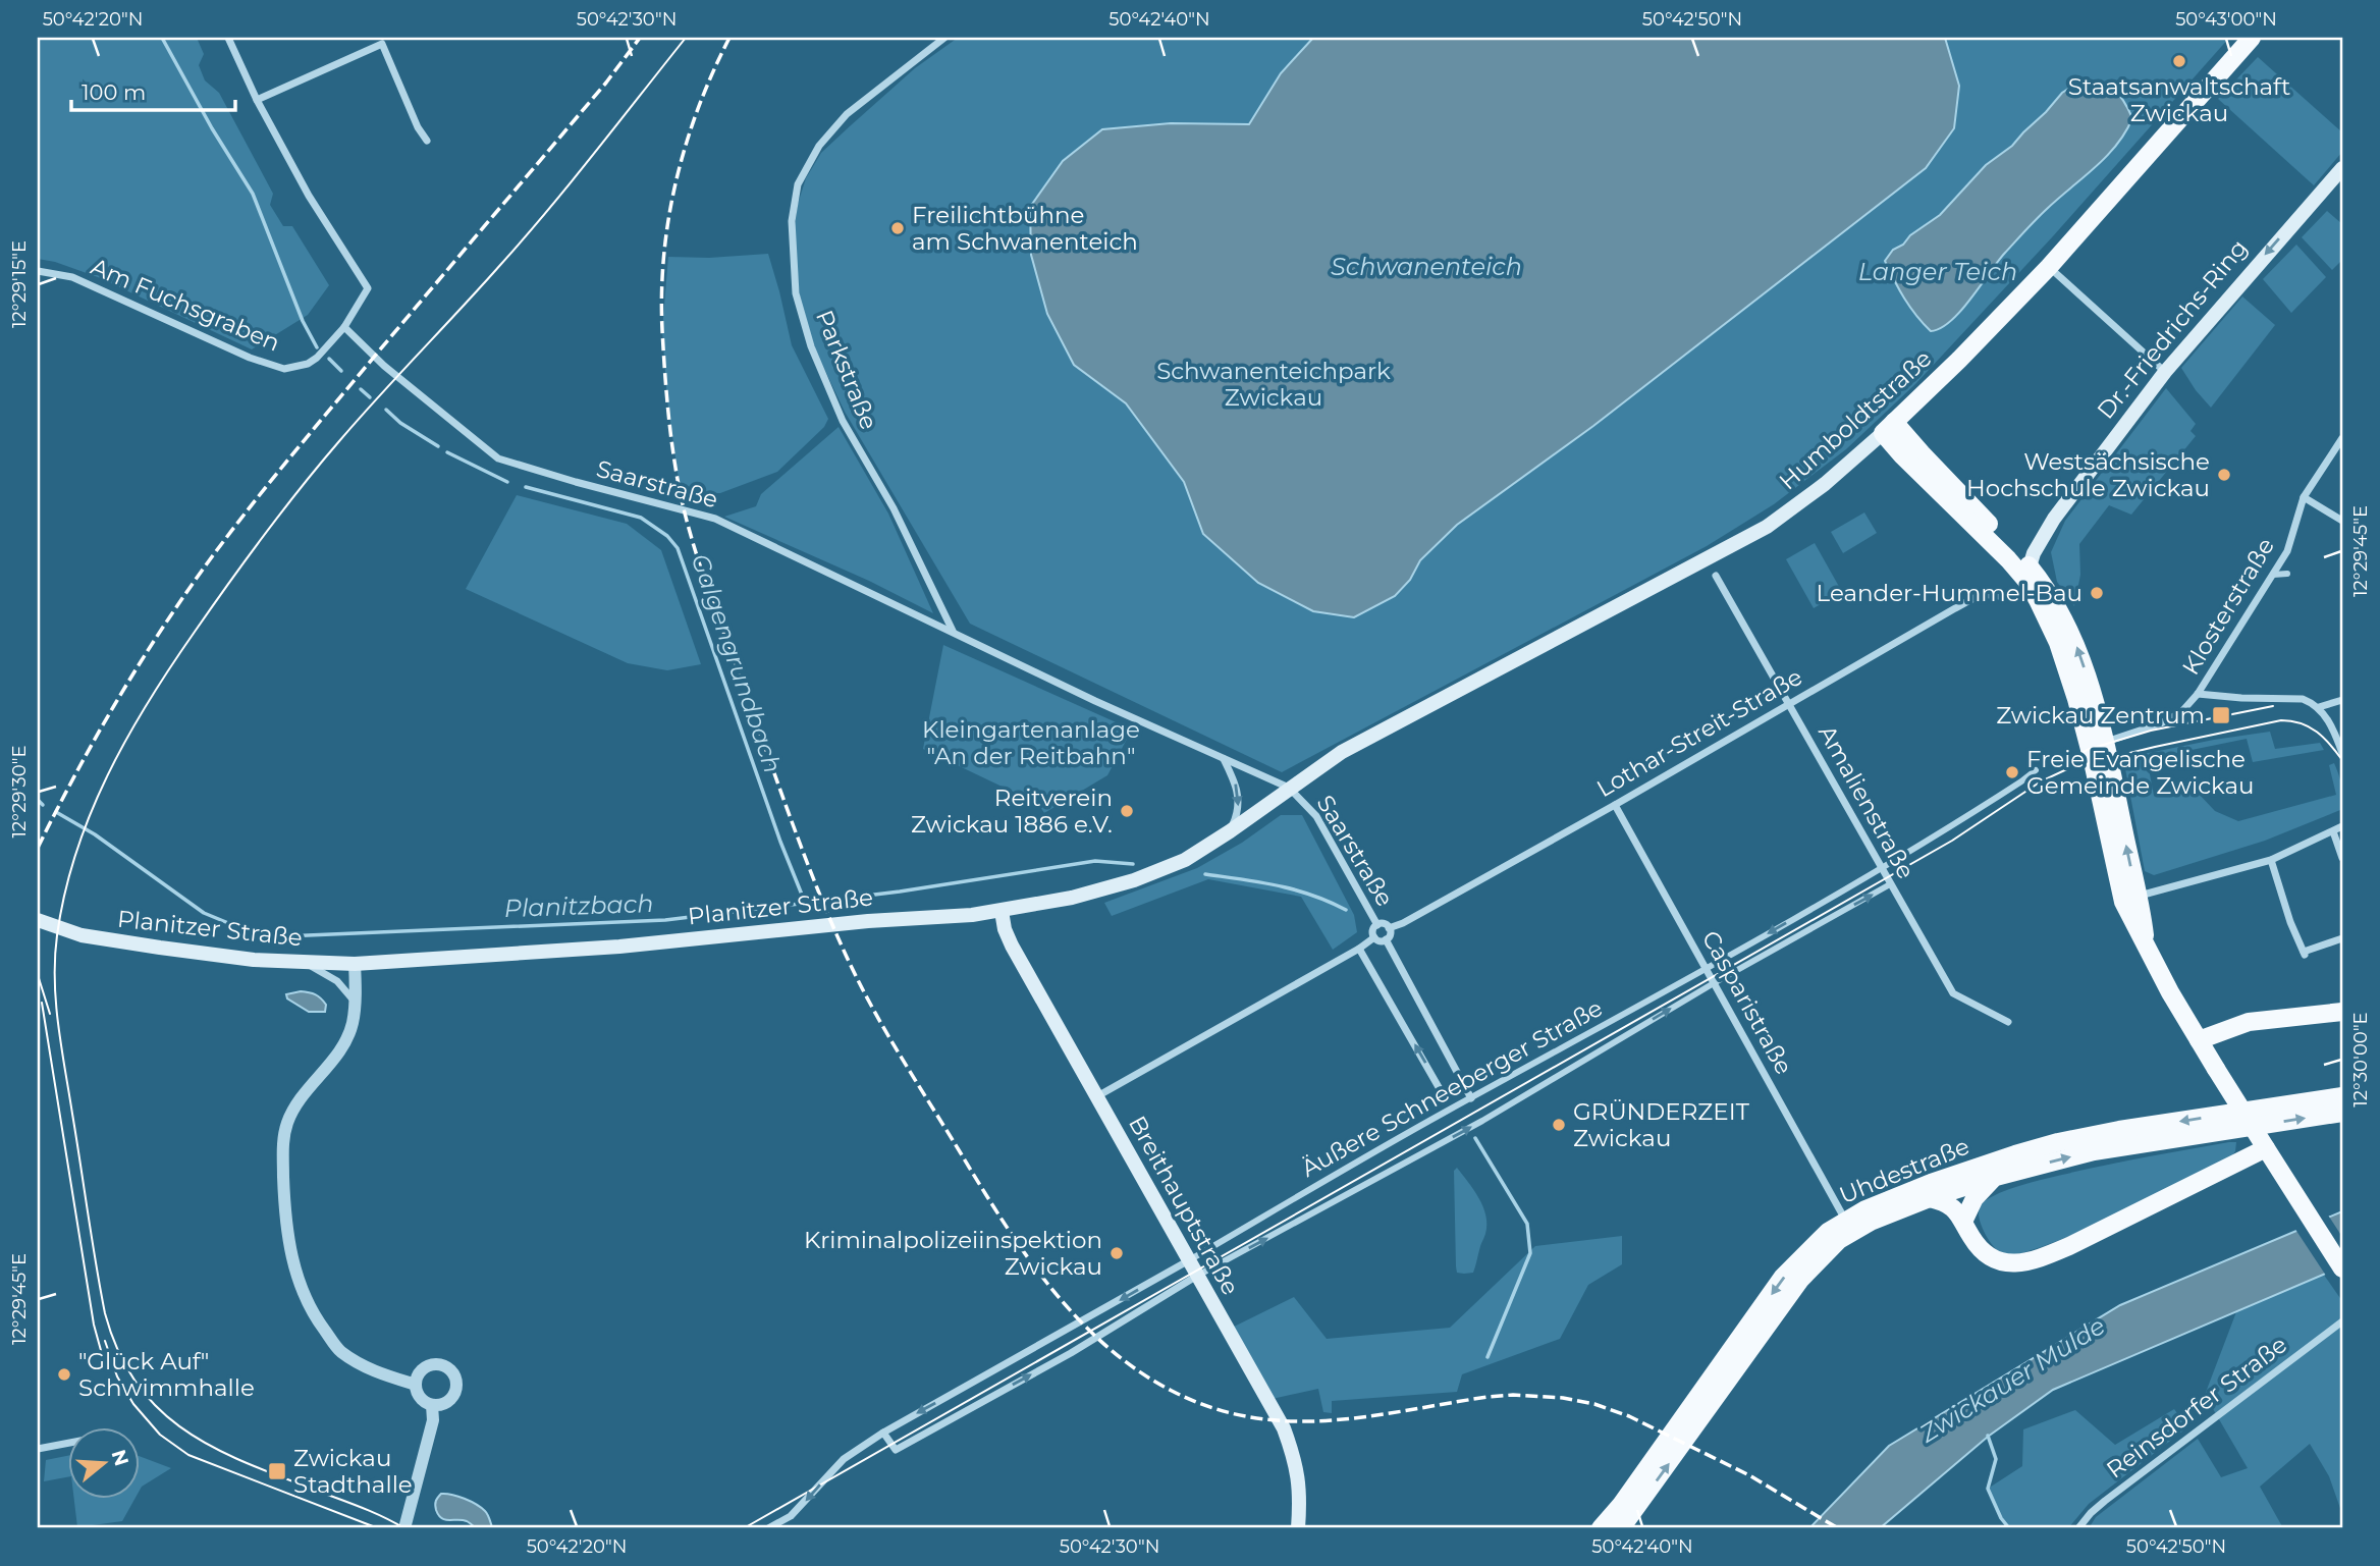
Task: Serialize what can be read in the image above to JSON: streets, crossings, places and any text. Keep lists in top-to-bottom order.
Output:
{
  "streets": {
    "main road": [
      "Dr.-Friedrichs-Ring",
      "Humboldtstraße",
      "Planitzer Straße",
      "Uhdestraße",
      "Breithauptstraße"
    ],
    "street": [
      "Am Fuchsgraben",
      "Parkstraße",
      "Saarstraße",
      "Klosterstraße",
      "Lothar-Streit-Straße",
      "Amalienstraße",
      "Casparistraße",
      "Äußere Schneeberger Straße",
      "Reinsdorfer Straße"
    ]
  },
  "crossings": [
    ["Am Fuchsgraben", "Saarstraße"],
    ["Dr.-Friedrichs-Ring", "Lothar-Streit-Straße"],
    ["Parkstraße", "Saarstraße"],
    ["Humboldtstraße", "Saarstraße"],
    ["Humboldtstraße", "Planitzer Straße"],
    ["Saarstraße", "Lothar-Streit-Straße"],
    ["Saarstraße", "Planitzer Straße"],
    ["Saarstraße", "Äußere Schneeberger Straße"],
    ["Lothar-Streit-Straße", "Amalienstraße"],
    ["Lothar-Streit-Straße", "Casparistraße"],
    ["Amalienstraße", "Äußere Schneeberger Straße"],
    ["Planitzer Straße", "Breithauptstraße"],
    ["Casparistraße", "Äußere Schneeberger Straße"],
    ["Casparistraße", "Uhdestraße"],
    ["Äußere Schneeberger Straße", "Breithauptstraße"]
  ],
  "one_way": ["Dr.-Friedrichs-Ring"],
  "water": [
    "Schwanenteich",
    "Langer Teich",
    "Galgengrundbach",
    "Planitzbach",
    "Zwickauer Mulde"
  ],
  "parks": ["Schwanenteichpark Zwickau", "Kleingartenanlage \"An der Reitbahn\""],
  "places": {
    "other": [
      "Staatsanwaltschaft Zwickau",
      "Freilichtbühne am Schwanenteich",
      "Westsächsische Hochschule Zwickau",
      "Leander-Hummel-Bau",
      "Freie Evangelische Gemeinde Zwickau",
      "Reitverein Zwickau 1886 e.V.",
      "GRÜNDERZEIT Zwickau",
      "Kriminalpolizeiinspektion Zwickau",
      "\"Glück Auf\" Schwimmhalle"
    ],
    "transit": ["Zwickau Zentrum", "Zwickau Stadthalle"]
  },
  "scale_bar": "100 m",
  "north": "right",
  "coordinates": [
    "50°42'20\"N",
    "50°42'30\"N",
    "50°42'40\"N",
    "50°42'50\"N",
    "50°43'00\"N",
    "12°29'15\"E",
    "12°29'45\"E",
    "12°29'30\"E",
    "12°30'00\"E"
  ]
}
